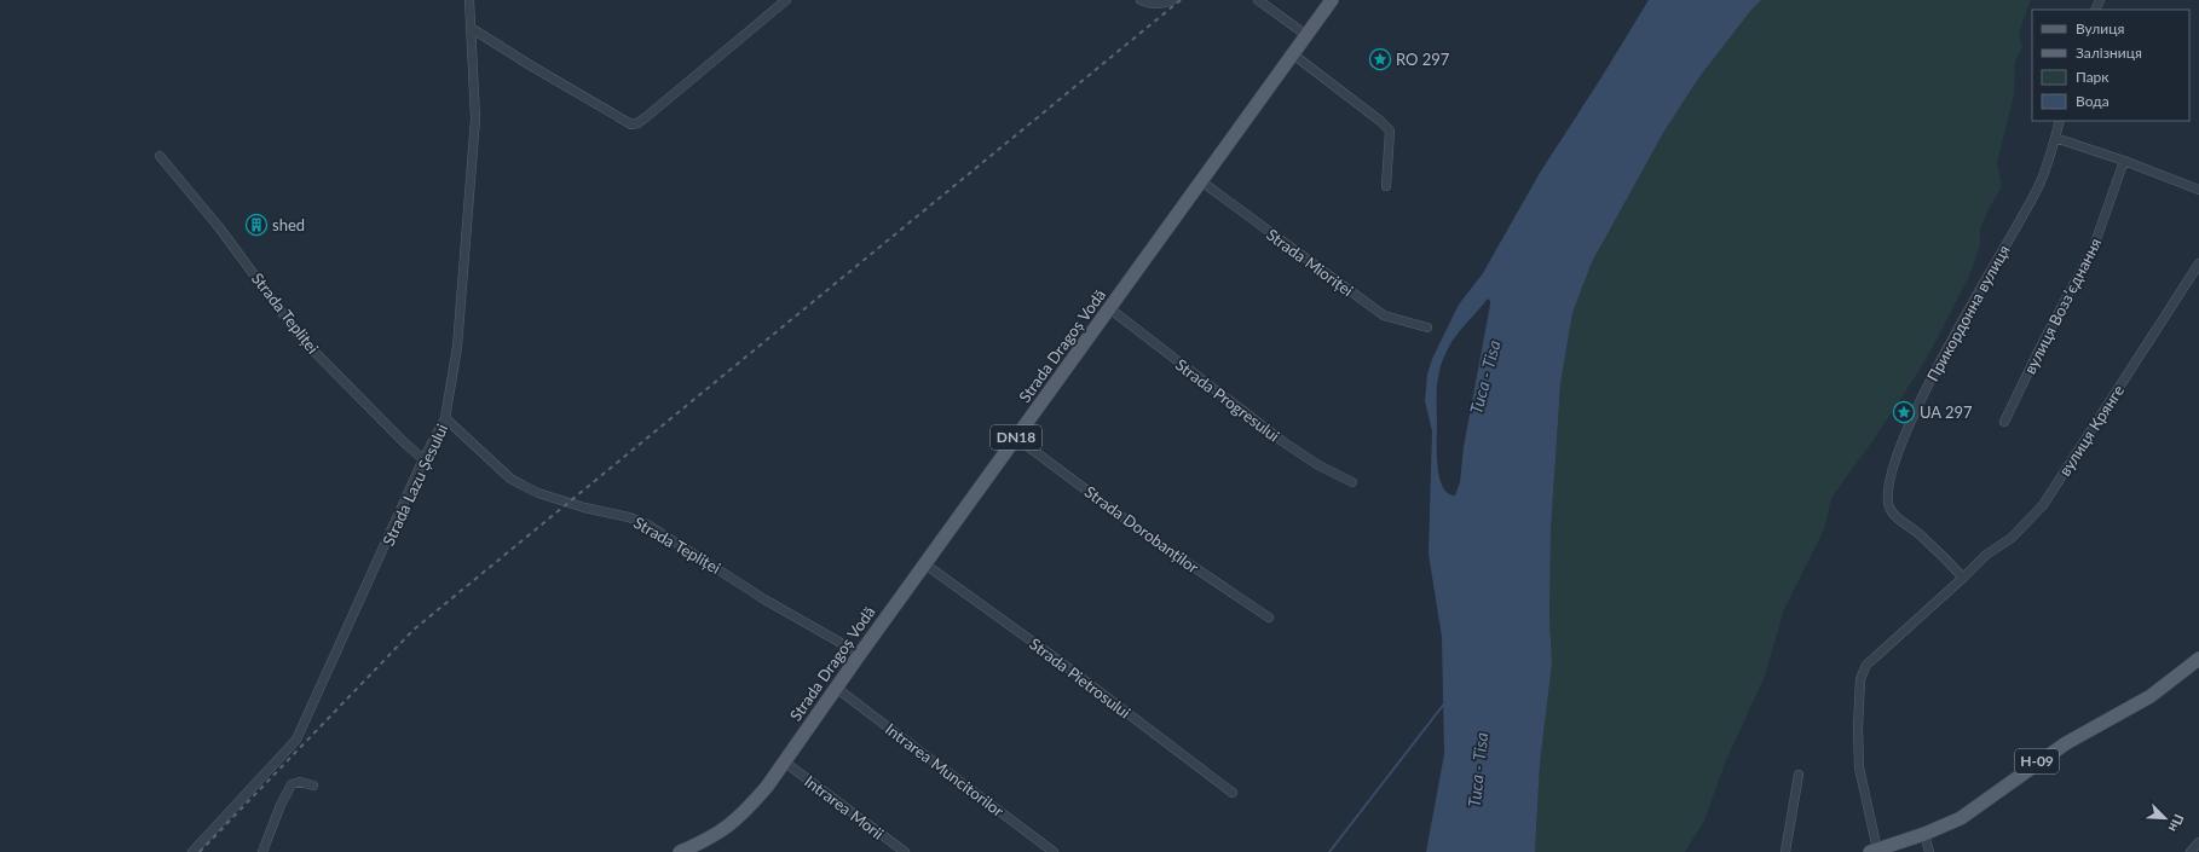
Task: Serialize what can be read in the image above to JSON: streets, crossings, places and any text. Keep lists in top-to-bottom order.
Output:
{
  "streets": {
    "main road": ["Strada Dragoș Vodă", "DN18", "Н-09"],
    "street": [
      "Strada Mioriței",
      "вулиця Воззʼєднання",
      "Strada Tepliței",
      "Прикордонна вулиця",
      "Strada Progresului",
      "вулиця Крянге",
      "Strada Lazu Șesului",
      "Strada Dorobanților",
      "Strada Pietrosului",
      "Intrarea Muncitorilor",
      "Intrarea Morii"
    ]
  },
  "crossings": [
    ["Strada Mioriței", "Strada Dragoș Vodă"],
    ["Strada Tepliței", "Strada Dragoș Vodă"],
    ["Strada Tepliței", "Strada Lazu Șesului"],
    ["Прикордонна вулиця", "вулиця Крянге"],
    ["Strada Dragoș Vodă", "Strada Progresului"],
    ["Strada Dragoș Vodă", "Strada Dorobanților"],
    ["Strada Dragoș Vodă", "Strada Pietrosului"],
    ["Strada Dragoș Vodă", "Intrarea Muncitorilor"],
    ["Strada Dragoș Vodă", "Intrarea Morii"]
  ],
  "water": ["Тиса - Tisa"],
  "places": {
    "place": ["RO 297", "UA 297"],
    "building": ["shed"]
  },
  "legend": [
    "Вулиця",
    "Залізниця",
    "Парк",
    "Вода"
  ],
  "north": "bottom right"
}
